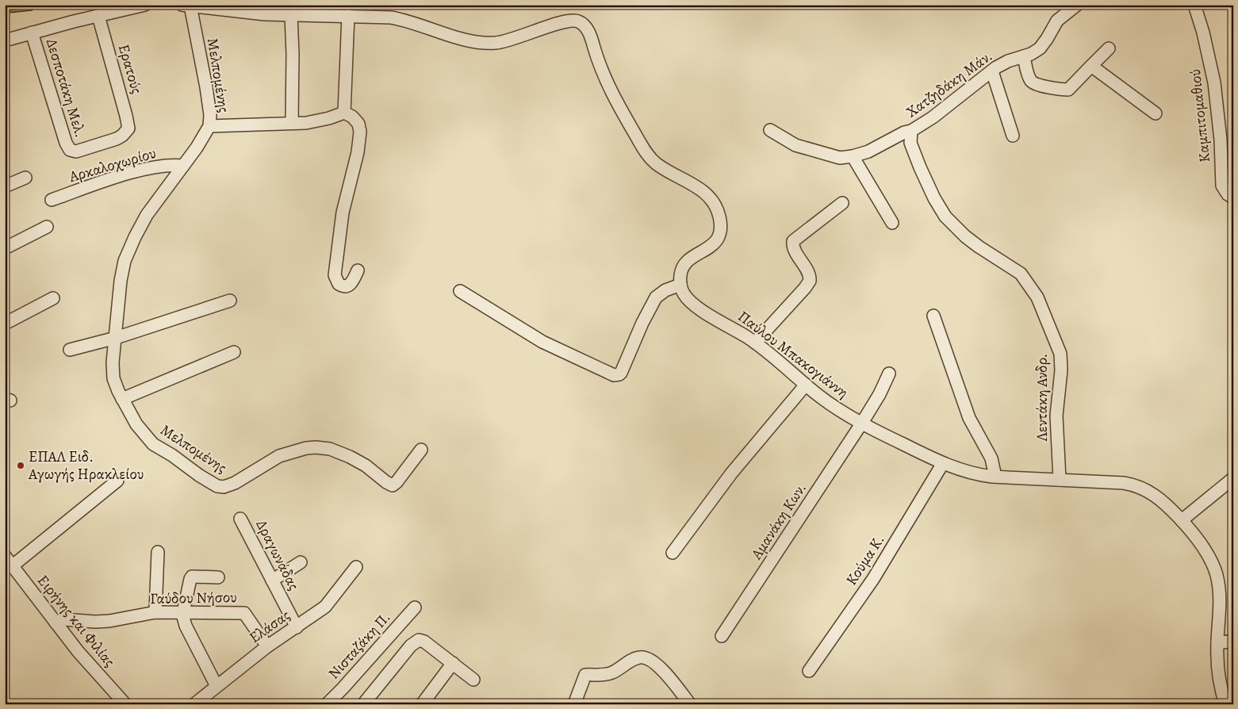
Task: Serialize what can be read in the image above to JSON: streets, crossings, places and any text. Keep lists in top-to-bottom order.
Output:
{
  "streets": {
    "street": [
      "Ερατούς",
      "Μελπομένης",
      "Χατζηδάκη Μάν.",
      "Δεσποτάκη Μελ.",
      "Καμπιτομαθιού",
      "Αρκαλοχωρίου",
      "Παύλου Μπακογιάννη",
      "Λεντάκη Ανδρ.",
      "Αμανάκη Κων.",
      "Δραγωνάδας",
      "Κούμα Κ.",
      "Γαύδου Νήσου",
      "Ειρήνης και Φιλίας",
      "Ελάσας",
      "Νισταζάκη Π."
    ]
  },
  "crossings": [
    ["Ερατούς", "Δεσποτάκη Μελ."],
    ["Μελπομένης", "Αρκαλοχωρίου"],
    ["Χατζηδάκη Μάν.", "Λεντάκη Ανδρ."],
    ["Παύλου Μπακογιάννη", "Λεντάκη Ανδρ."],
    ["Παύλου Μπακογιάννη", "Αμανάκη Κων."],
    ["Παύλου Μπακογιάννη", "Κούμα Κ."],
    ["Δραγωνάδας", "Ελάσας"],
    ["Γαύδου Νήσου", "Ειρήνης και Φιλίας"],
    ["Γαύδου Νήσου", "Ελάσας"]
  ],
  "places": ["ΕΠΑΛ Ειδ. Αγωγής Ηρακλείου"]
}
